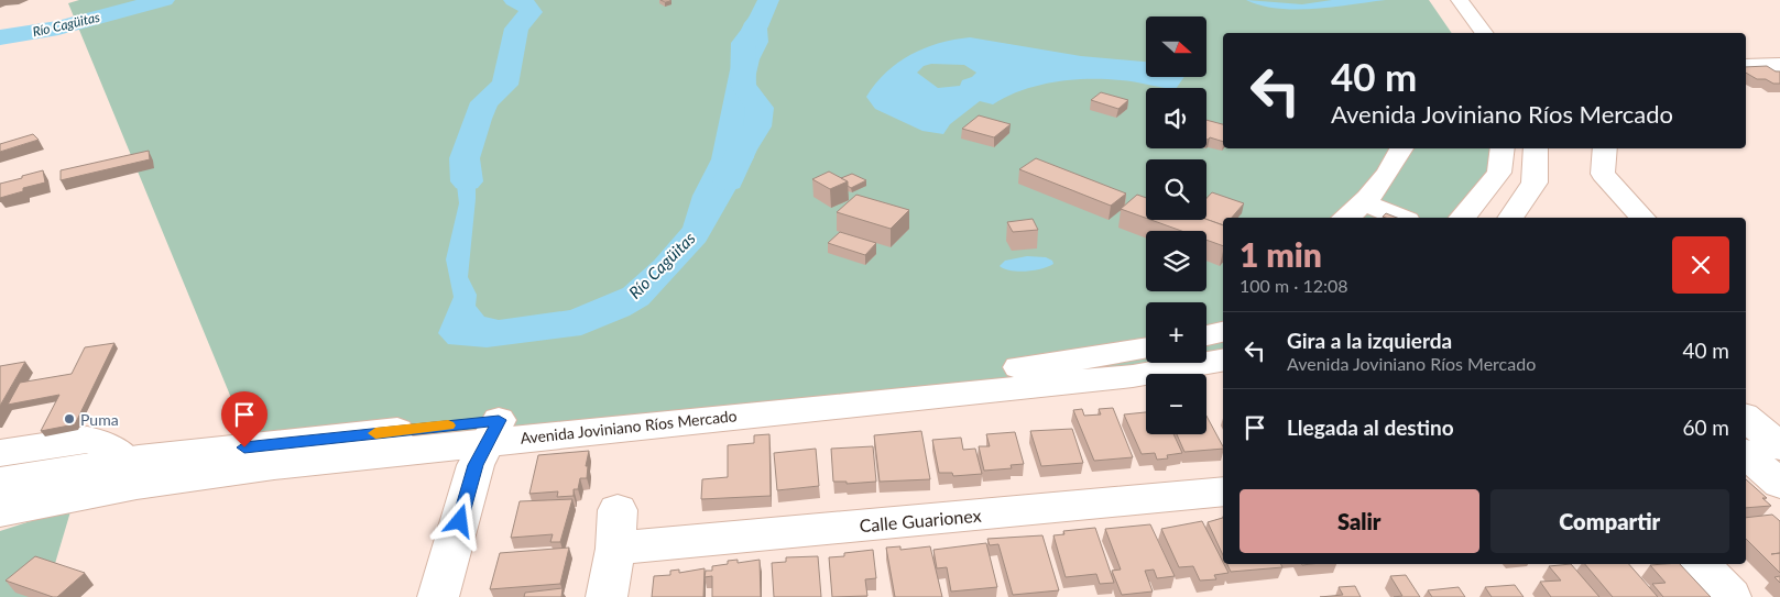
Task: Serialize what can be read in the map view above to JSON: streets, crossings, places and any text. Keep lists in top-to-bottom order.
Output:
{
  "streets": {
    "main road": ["Avenida Joviniano Ríos Mercado", "Calle Guarionex"]
  },
  "water": ["Río Cagüitas"],
  "places": ["Puma"],
  "north": "right",
  "page": {
    "map_buttons": ["+", "−"],
    "turn": ["40 m", "Avenida Joviniano Ríos Mercado"],
    "heading": ["1 min", "100 m · 12:08"],
    "list": [
      {
        "name": "Gira a la izquierda",
        "note": "Avenida Joviniano Ríos Mercado",
        "value": "40 m"
      },
      {
        "name": "Llegada al destino",
        "value": "60 m"
      }
    ],
    "buttons": ["Salir", "Compartir"]
  }
}
